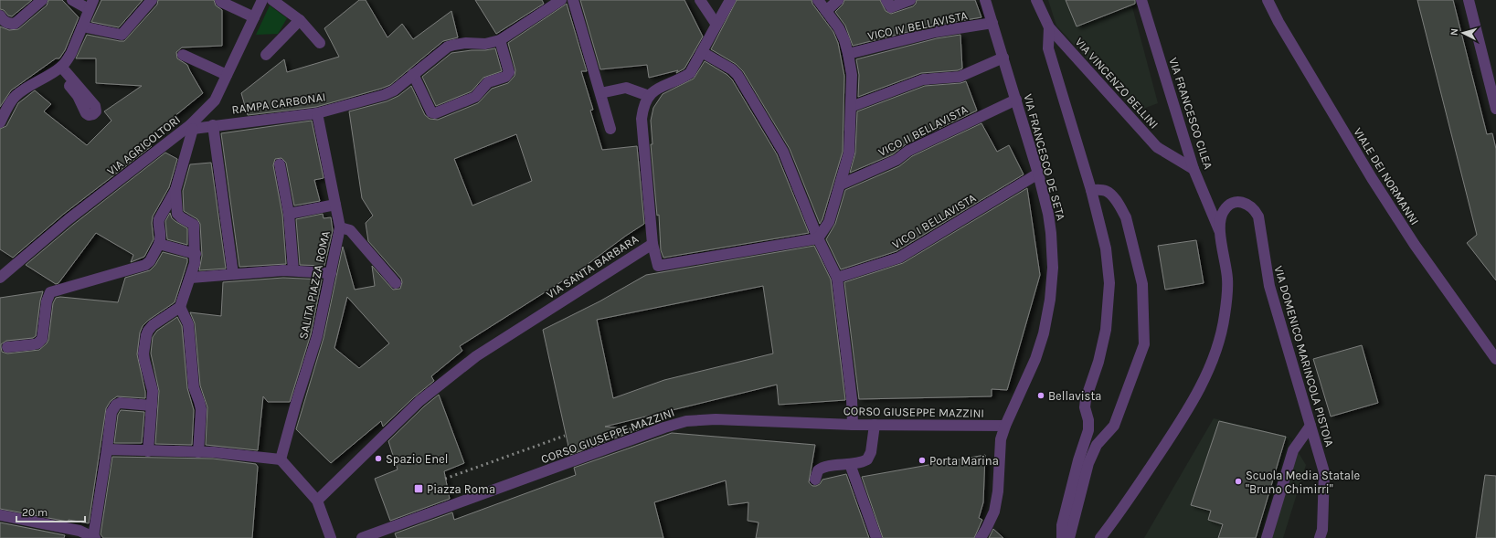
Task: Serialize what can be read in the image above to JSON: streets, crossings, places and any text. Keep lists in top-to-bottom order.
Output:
{
  "streets": {
    "street": [
      "VICO IV BELLAVISTA",
      "VIA VINCENZO BELLINI",
      "RAMPA CARBONAI",
      "VIA FRANCESCO CILEA",
      "VICO II BELLAVISTA",
      "VIA AGRICOLTORI",
      "VIA FRANCESCO DE SETA",
      "VIALE DEI NORMANNI",
      "VICO I BELLAVISTA",
      "VIA SANTA BARBARA",
      "SALITA PIAZZA ROMA",
      "VIA DOMENICO MARINCOLA PISTOIA",
      "CORSO GIUSEPPE MAZZINI"
    ]
  },
  "crossings": [
    ["VICO IV BELLAVISTA", "VIA FRANCESCO DE SETA"],
    ["VIA VINCENZO BELLINI", "VIA FRANCESCO CILEA"],
    ["RAMPA CARBONAI", "VIA AGRICOLTORI"],
    ["RAMPA CARBONAI", "SALITA PIAZZA ROMA"],
    ["VIA FRANCESCO CILEA", "VIA DOMENICO MARINCOLA PISTOIA"],
    ["VICO II BELLAVISTA", "VIA FRANCESCO DE SETA"],
    ["VIA FRANCESCO DE SETA", "VICO I BELLAVISTA"],
    ["VIA FRANCESCO DE SETA", "CORSO GIUSEPPE MAZZINI"]
  ],
  "places": {
    "other": [
      "Bellavista",
      "Spazio Enel",
      "Porta Marina",
      "Scuola Media Statale \"Bruno Chimirri\""
    ],
    "transit": ["Piazza Roma"]
  },
  "scale_bar": "20 m",
  "north": "left"
}
